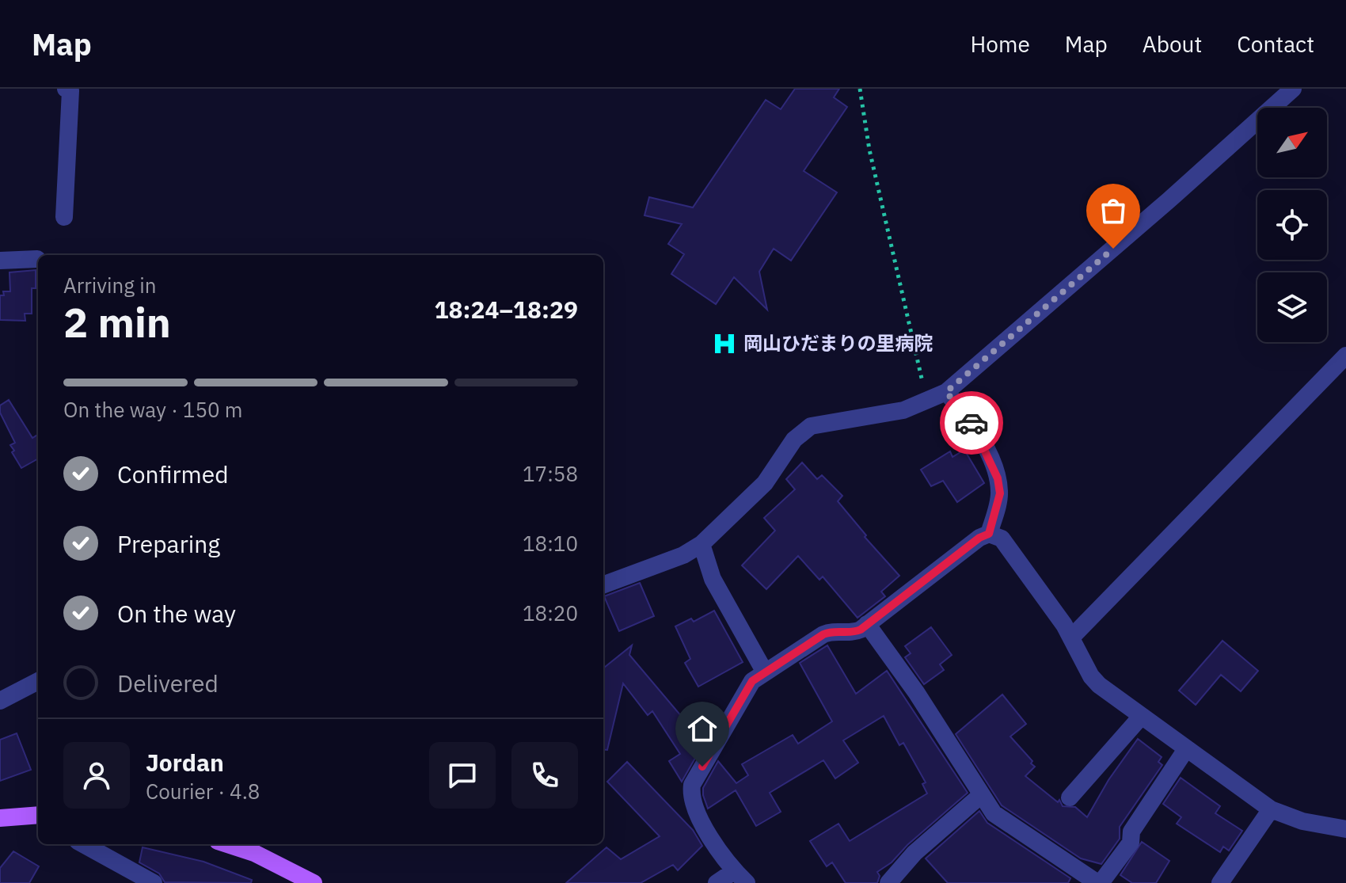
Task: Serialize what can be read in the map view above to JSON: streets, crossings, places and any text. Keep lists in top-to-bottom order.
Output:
{
  "places": {
    "hospital": ["岡山ひだまりの里病院"]
  },
  "north": "top right",
  "page": {
    "header": "Map",
    "nav": [
      "Home",
      "Map",
      "About",
      "Contact"
    ],
    "heading": ["2 min", "Arriving in", "18:24–18:29"],
    "panel": ["Jordan", "Courier · 4.8"],
    "bar": "On the way · 150 m",
    "list": [
      ["Confirmed", "17:58"],
      ["Preparing", "18:10"],
      ["On the way", "18:20"],
      "Delivered"
    ]
  }
}
